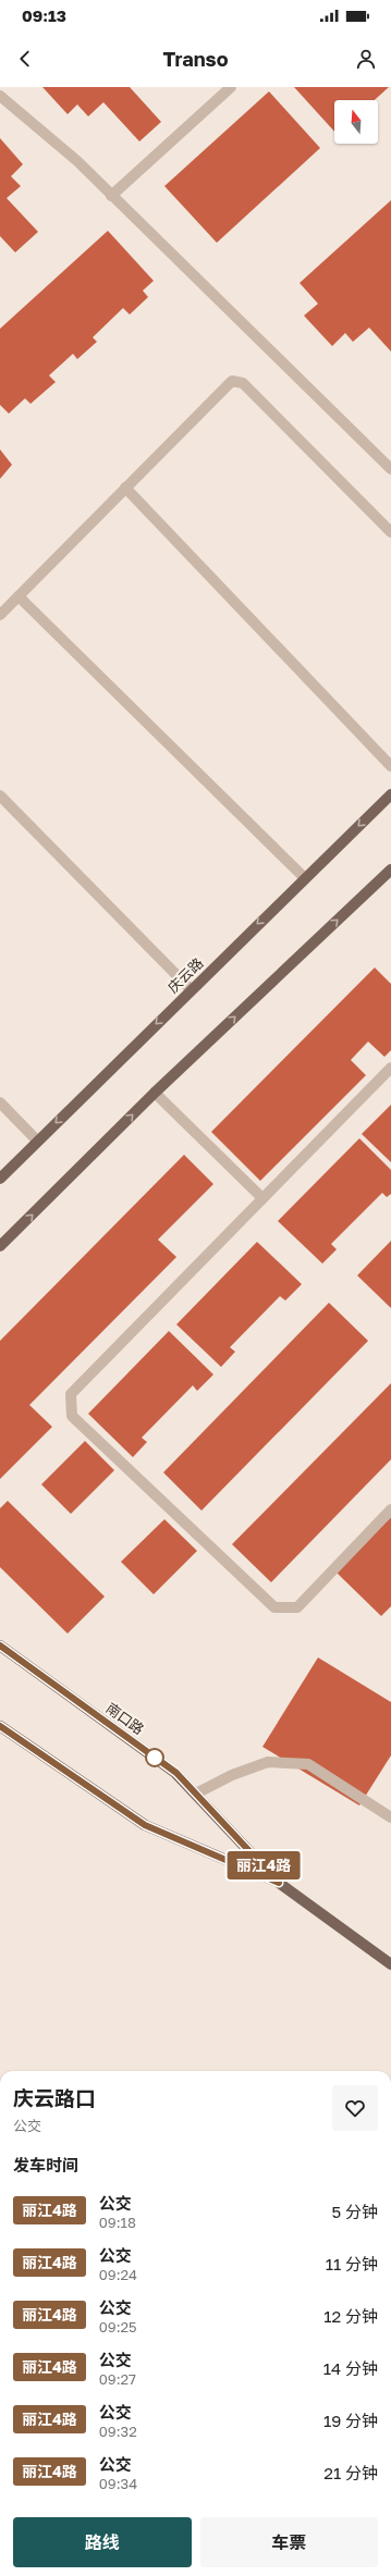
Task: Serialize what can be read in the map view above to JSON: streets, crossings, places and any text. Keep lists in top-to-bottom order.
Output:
{
  "streets": {
    "main road": ["庆云路", "南口路"]
  },
  "lines": ["bus line 丽江4路"],
  "north": "top",
  "page": {
    "status": "09:13",
    "header": "Transo",
    "on_map": "丽江4路",
    "heading": [
      ["庆云路口", "公交"],
      "发车时间"
    ],
    "list": [
      {
        "mark": "丽江4路",
        "name": "公交",
        "note": "09:18",
        "value": "5 分钟"
      },
      {
        "mark": "丽江4路",
        "name": "公交",
        "note": "09:24",
        "value": "11 分钟"
      },
      {
        "mark": "丽江4路",
        "name": "公交",
        "note": "09:25",
        "value": "12 分钟"
      },
      {
        "mark": "丽江4路",
        "name": "公交",
        "note": "09:27",
        "value": "14 分钟"
      },
      {
        "mark": "丽江4路",
        "name": "公交",
        "note": "09:32",
        "value": "19 分钟"
      },
      {
        "mark": "丽江4路",
        "name": "公交",
        "note": "09:34",
        "value": "21 分钟"
      }
    ],
    "buttons": ["路线", "车票"]
  }
}
